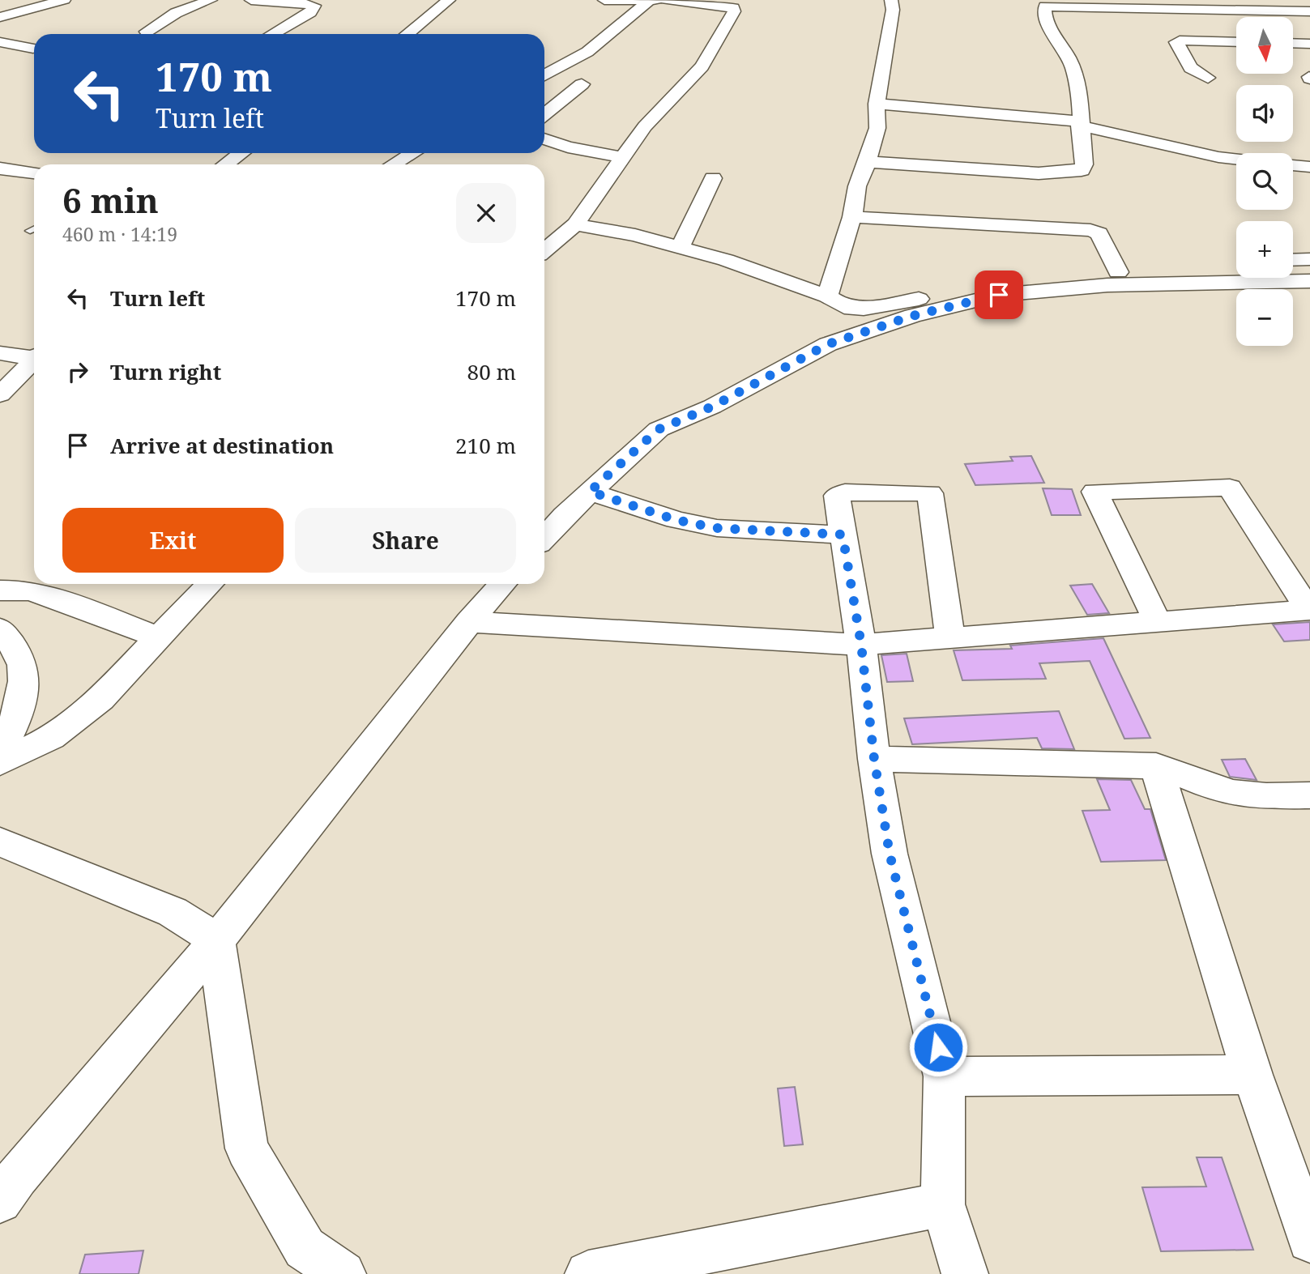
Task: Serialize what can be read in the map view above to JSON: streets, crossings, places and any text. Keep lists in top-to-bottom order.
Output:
{
  "north": "bottom",
  "page": {
    "map_buttons": ["+", "−"],
    "turn": ["170 m", "Turn left"],
    "heading": ["6 min", "460 m · 14:19"],
    "list": [
      {
        "name": "Turn left",
        "value": "170 m"
      },
      {
        "name": "Turn right",
        "value": "80 m"
      },
      {
        "name": "Arrive at destination",
        "value": "210 m"
      }
    ],
    "buttons": ["Exit", "Share"]
  }
}
